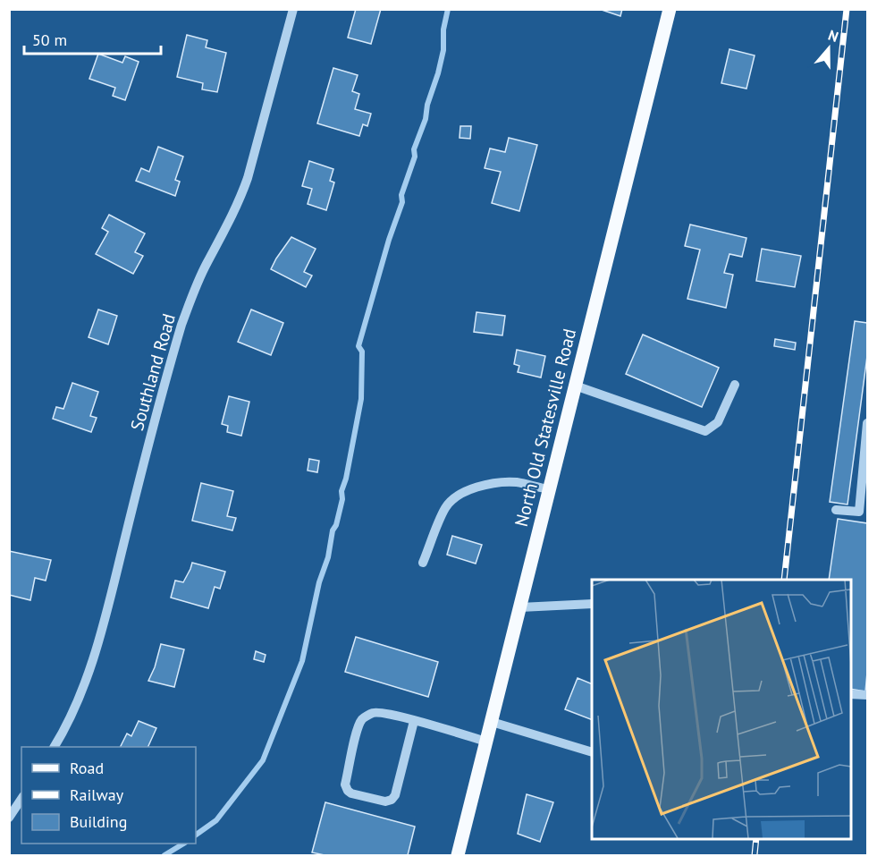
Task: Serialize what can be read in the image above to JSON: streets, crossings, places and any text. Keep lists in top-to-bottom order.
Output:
{
  "streets": {
    "main road": ["North Old Statesville Road"],
    "street": ["Southland Road"]
  },
  "legend": ["Road", "Railway", "Building"],
  "scale_bar": "50 m",
  "north": "top"
}
